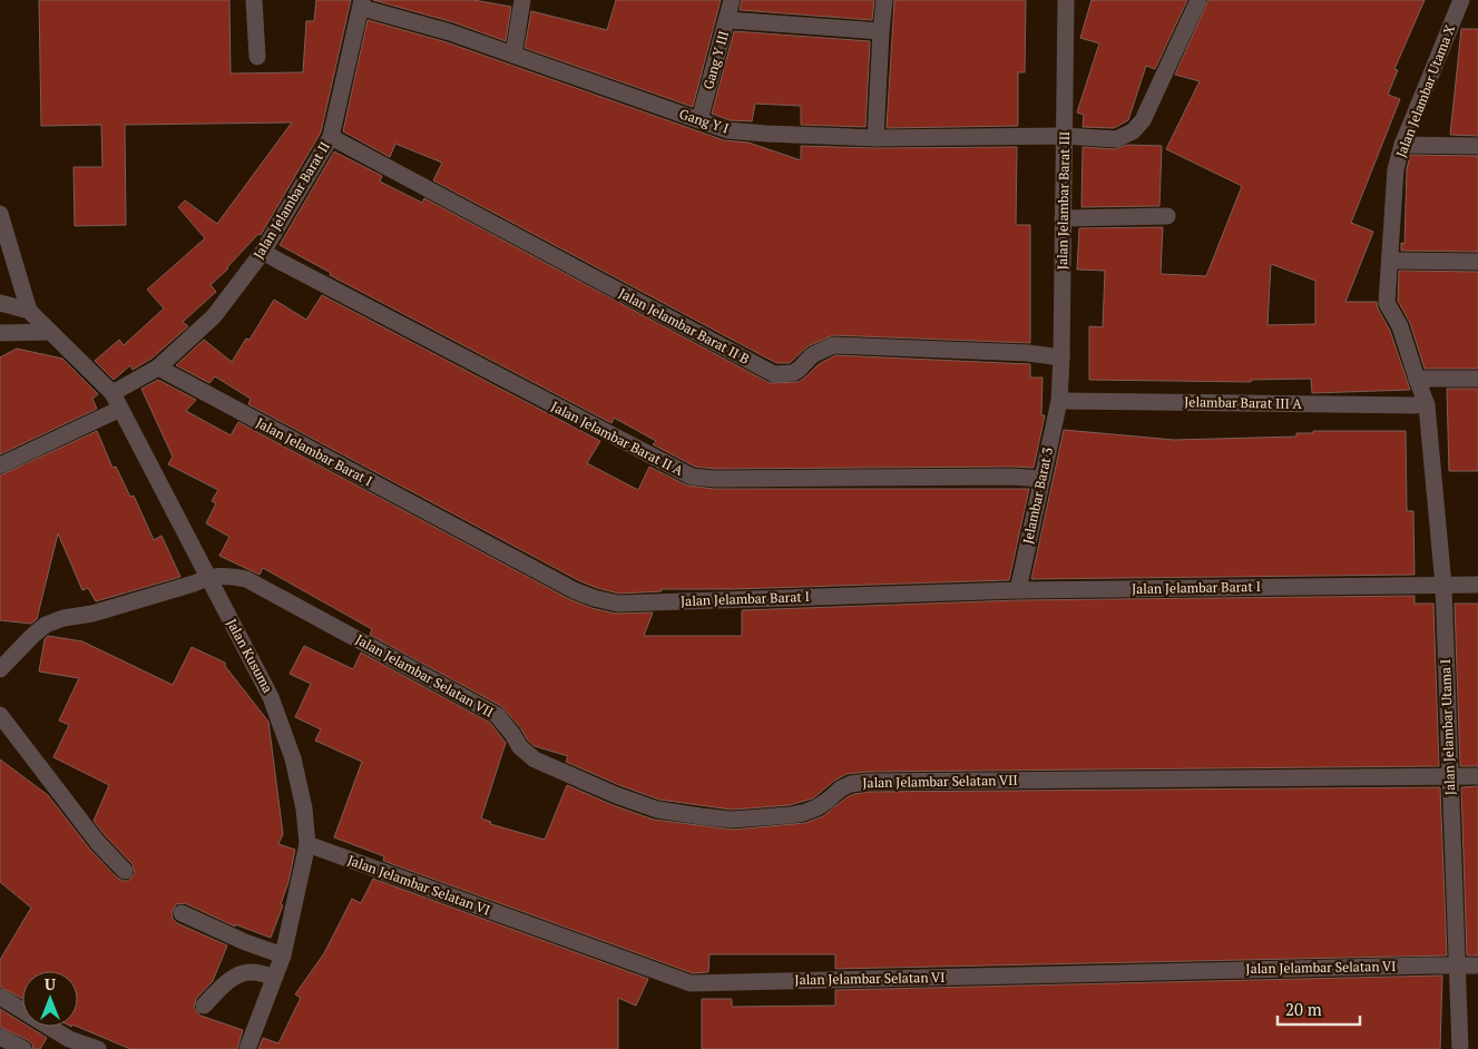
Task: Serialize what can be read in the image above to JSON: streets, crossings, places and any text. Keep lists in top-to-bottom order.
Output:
{
  "streets": {
    "street": [
      "Gang Y III",
      "Jalan Jelambar Utama X",
      "Gang Y I",
      "Jalan Jelambar Barat II",
      "Jalan Jelambar Barat III",
      "Jalan Jelambar Barat II B",
      "Jelambar Barat III A",
      "Jalan Jelambar Barat II A",
      "Jalan Jelambar Barat I",
      "Jelambar Barat 3",
      "Jalan Kusuma",
      "Jalan Jelambar Selatan VII",
      "Jalan Jelambar Utama I",
      "Jalan Jelambar Selatan VI"
    ]
  },
  "crossings": [
    ["Gang Y III", "Gang Y I"],
    ["Jalan Jelambar Utama X", "Jelambar Barat III A"],
    ["Jalan Jelambar Utama X", "Jalan Jelambar Utama I"],
    ["Gang Y I", "Jalan Jelambar Barat II"],
    ["Gang Y I", "Jalan Jelambar Barat III"],
    ["Jalan Jelambar Barat II", "Jalan Jelambar Barat II B"],
    ["Jalan Jelambar Barat II", "Jalan Jelambar Barat II A"],
    ["Jalan Jelambar Barat II", "Jalan Jelambar Barat I"],
    ["Jalan Jelambar Barat III", "Jalan Jelambar Barat II B"],
    ["Jalan Jelambar Barat III", "Jelambar Barat III A"],
    ["Jalan Jelambar Barat III", "Jelambar Barat 3"],
    ["Jelambar Barat III A", "Jelambar Barat 3"],
    ["Jelambar Barat III A", "Jalan Jelambar Utama I"],
    ["Jalan Jelambar Barat II A", "Jelambar Barat 3"],
    ["Jalan Jelambar Barat I", "Jelambar Barat 3"],
    ["Jalan Jelambar Barat I", "Jalan Jelambar Utama I"],
    ["Jalan Kusuma", "Jalan Jelambar Selatan VII"],
    ["Jalan Kusuma", "Jalan Jelambar Selatan VI"],
    ["Jalan Jelambar Selatan VII", "Jalan Jelambar Utama I"],
    ["Jalan Jelambar Utama I", "Jalan Jelambar Selatan VI"]
  ],
  "scale_bar": "20 m",
  "north": "top"
}
